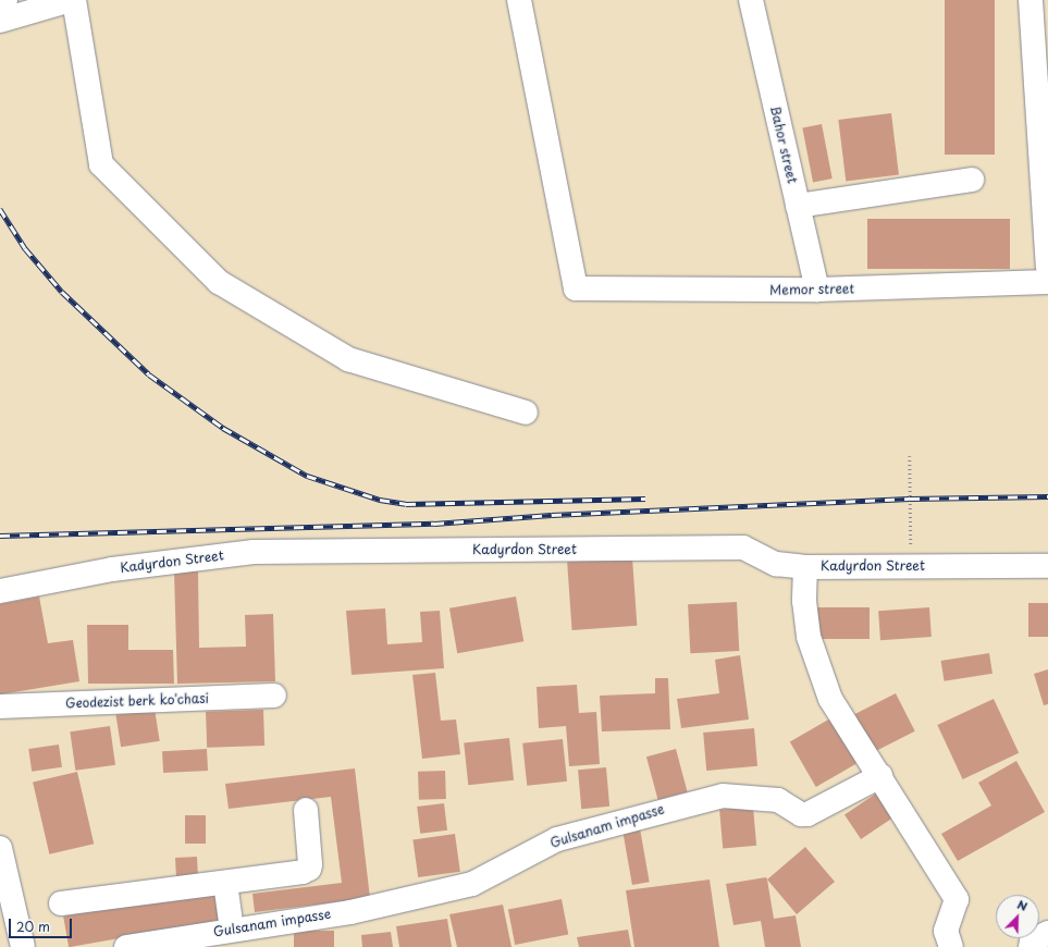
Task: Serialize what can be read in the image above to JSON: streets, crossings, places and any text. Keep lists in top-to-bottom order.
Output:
{
  "streets": {
    "street": [
      "Bahor street",
      "Memor street",
      "Kadyrdon Street",
      "Geodezist berk ko'chasi",
      "Gulsanam impasse"
    ]
  },
  "crossings": [
    ["Bahor street", "Memor street"]
  ],
  "scale_bar": "20 m",
  "north": "top right"
}
